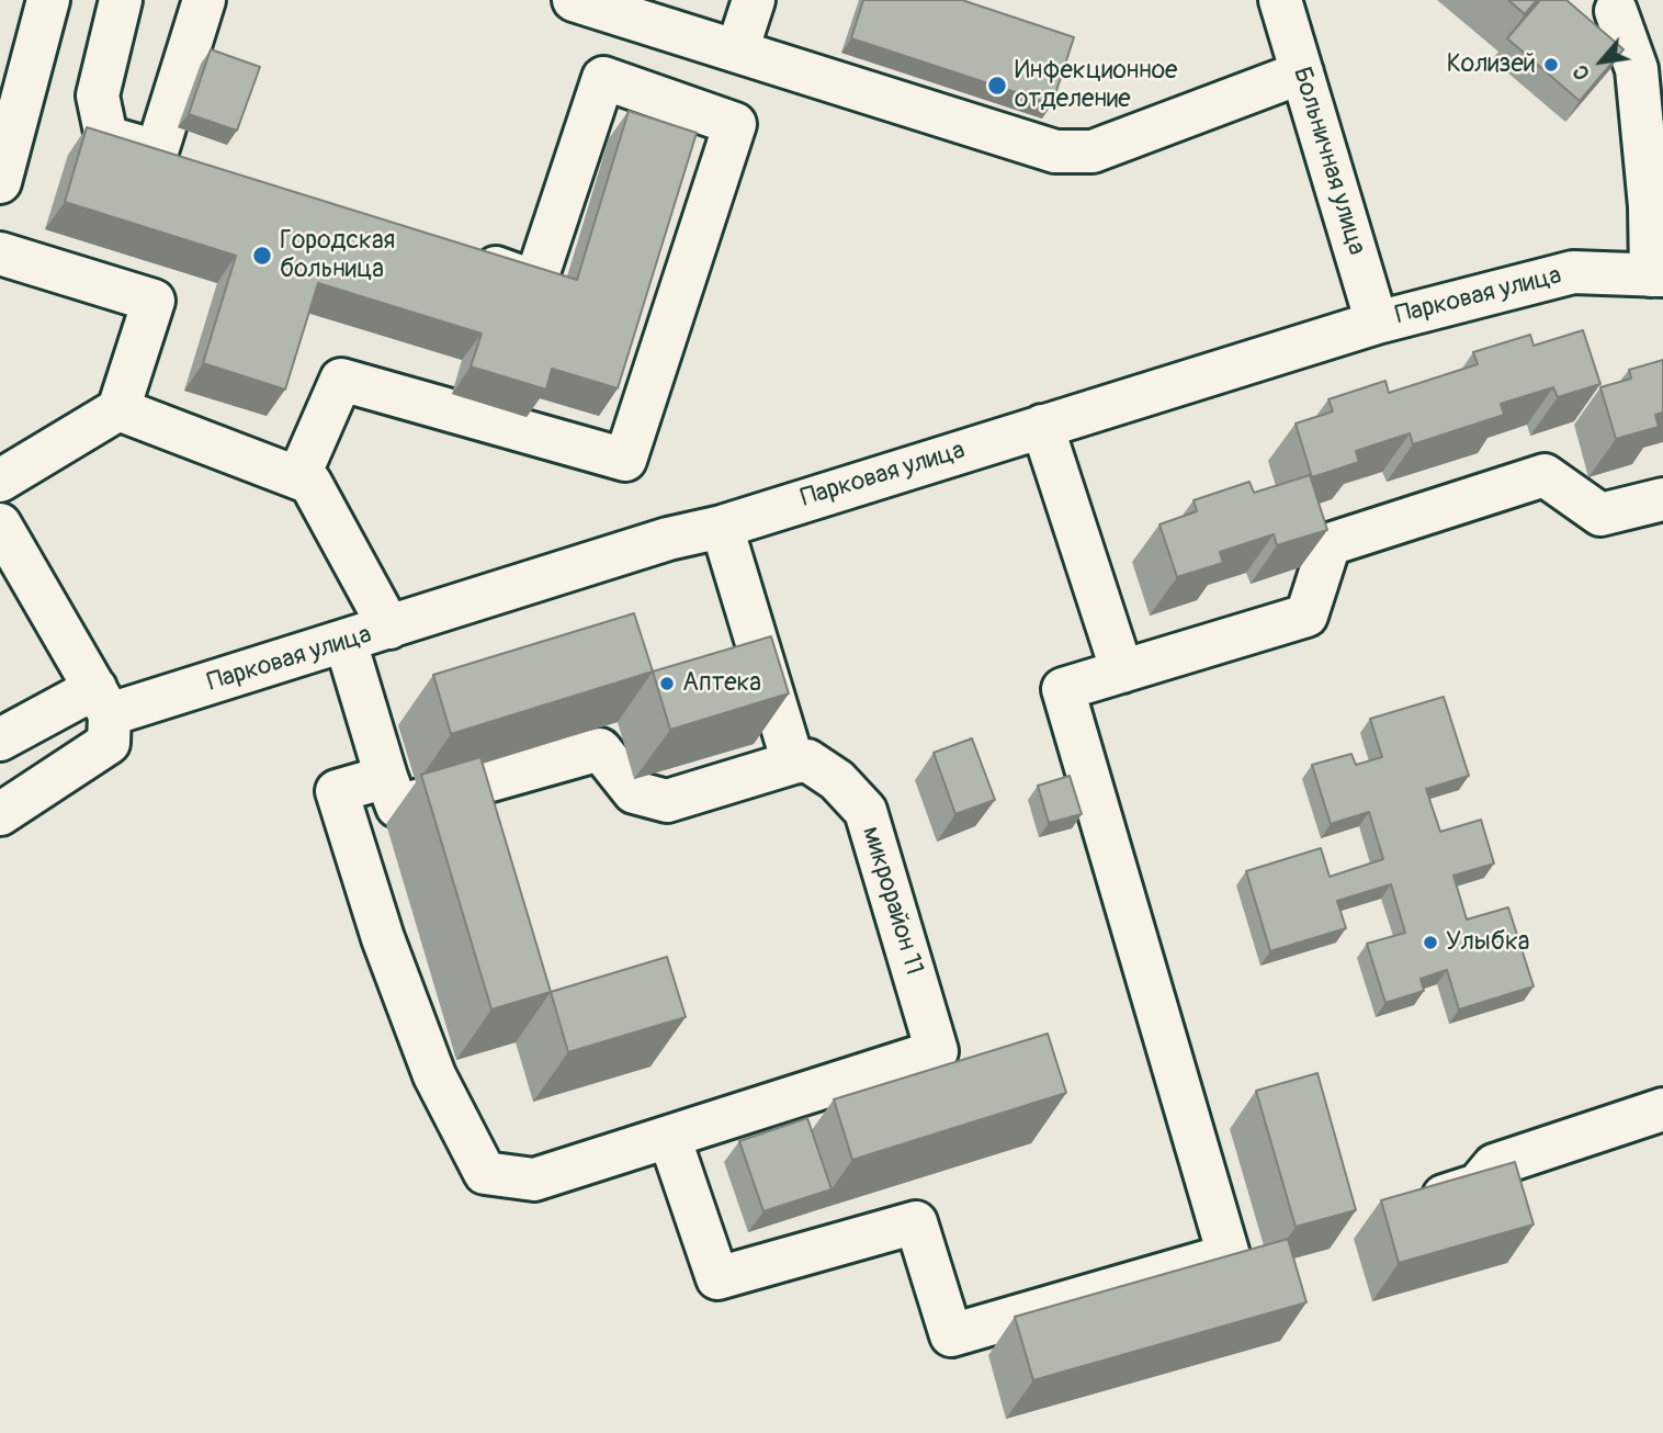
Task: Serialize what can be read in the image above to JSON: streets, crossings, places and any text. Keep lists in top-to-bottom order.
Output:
{
  "streets": {
    "street": ["Больничная улица", "Парковая улица", "микрорайон 11"]
  },
  "crossings": [
    ["Больничная улица", "Парковая улица"]
  ],
  "places": [
    "Колизей",
    "Инфекционное отделение",
    "Городская больница",
    "Аптека",
    "Улыбка"
  ],
  "north": "bottom left"
}
